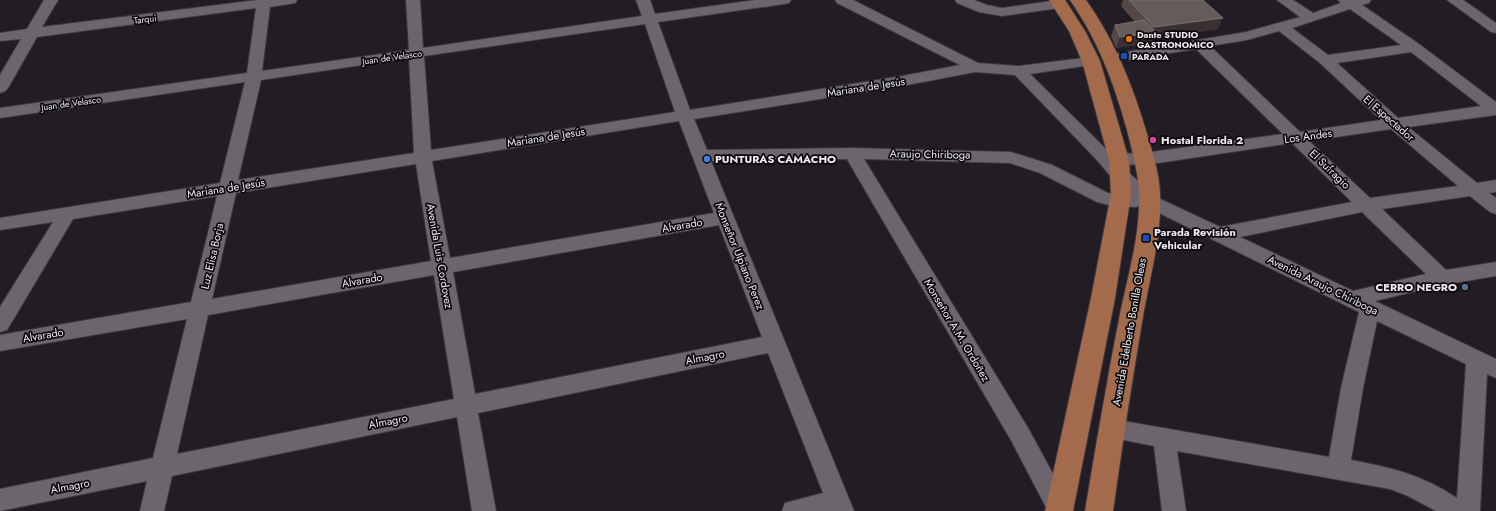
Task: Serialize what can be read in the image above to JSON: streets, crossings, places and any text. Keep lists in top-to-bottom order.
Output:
{
  "streets": {
    "main road": ["Avenida Edelberto Bonilla Oleas"],
    "street": [
      "Tarqui",
      "Juan de Velasco",
      "Mariana de Jesús",
      "El Espectador",
      "Los Andes",
      "Araujo Chiriboga",
      "El Sufragio",
      "Alvarado",
      "Luz Elisa Borja",
      "Avenida Luis Cordovez",
      "Monseñor Ulpiano Perez",
      "Avenida Araujo Chiriboga",
      "Monseñor A.M. Ordoñez",
      "Almagro"
    ]
  },
  "crossings": [
    ["Tarqui", "Luz Elisa Borja"],
    ["Juan de Velasco", "Luz Elisa Borja"],
    ["Juan de Velasco", "Avenida Luis Cordovez"],
    ["Juan de Velasco", "Monseñor Ulpiano Perez"],
    ["Mariana de Jesús", "Luz Elisa Borja"],
    ["Mariana de Jesús", "Avenida Luis Cordovez"],
    ["Mariana de Jesús", "Monseñor Ulpiano Perez"],
    ["El Espectador", "Los Andes"],
    ["Los Andes", "El Sufragio"],
    ["Los Andes", "Avenida Edelberto Bonilla Oleas"],
    ["Araujo Chiriboga", "Monseñor Ulpiano Perez"],
    ["Araujo Chiriboga", "Avenida Araujo Chiriboga"],
    ["Araujo Chiriboga", "Monseñor A.M. Ordoñez"],
    ["Araujo Chiriboga", "Avenida Edelberto Bonilla Oleas"],
    ["Alvarado", "Luz Elisa Borja"],
    ["Alvarado", "Avenida Luis Cordovez"],
    ["Alvarado", "Monseñor Ulpiano Perez"],
    ["Luz Elisa Borja", "Almagro"],
    ["Avenida Luis Cordovez", "Almagro"],
    ["Monseñor Ulpiano Perez", "Almagro"],
    ["Avenida Araujo Chiriboga", "Avenida Edelberto Bonilla Oleas"]
  ],
  "places": {
    "other": [
      "Dante STUDIO GASTRONOMICO",
      "Hostal Florida 2",
      "PUNTURAS CAMACHO",
      "CERRO NEGRO"
    ],
    "transit": ["PARADA", "Parada Revisión Vehicular"]
  }
}
